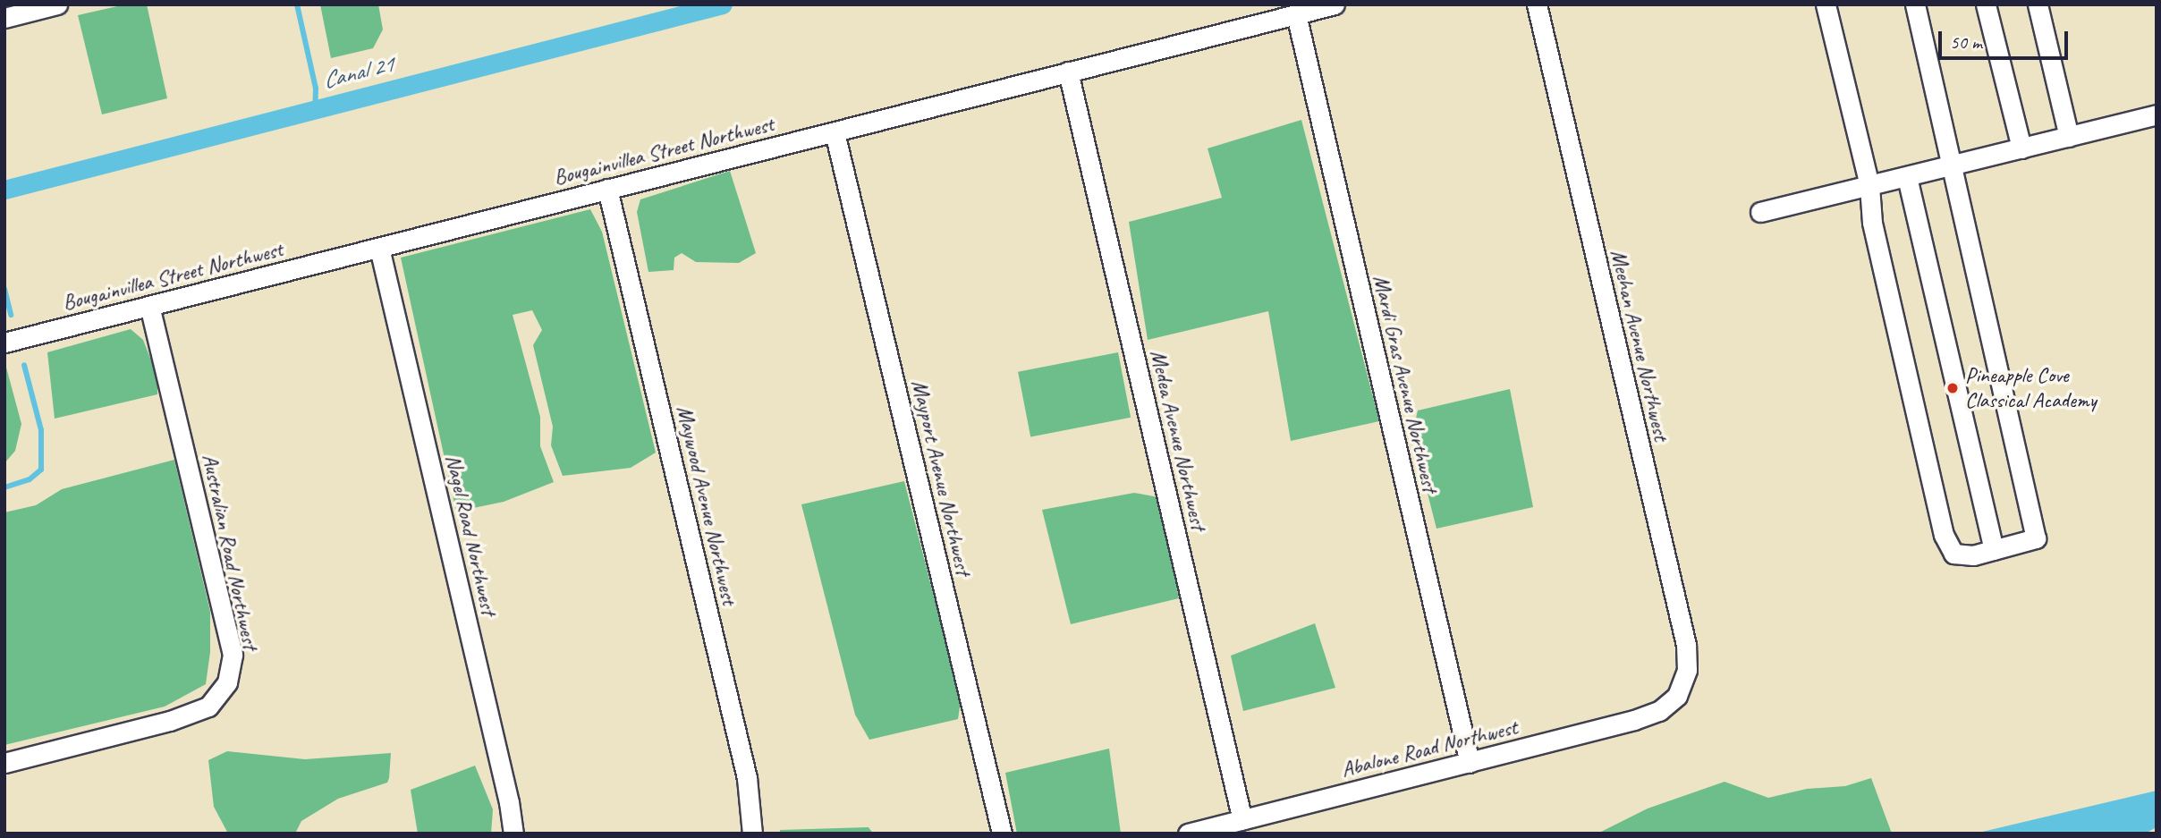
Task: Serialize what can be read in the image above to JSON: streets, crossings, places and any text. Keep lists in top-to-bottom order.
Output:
{
  "streets": {
    "street": [
      "Bougainvillea Street Northwest",
      "Meehan Avenue Northwest",
      "Mardi Gras Avenue Northwest",
      "Medea Avenue Northwest",
      "Mayport Avenue Northwest",
      "Maywood Avenue Northwest",
      "Nagel Road Northwest",
      "Australian Road Northwest",
      "Abalone Road Northwest"
    ]
  },
  "crossings": [
    ["Bougainvillea Street Northwest", "Mardi Gras Avenue Northwest"],
    ["Bougainvillea Street Northwest", "Medea Avenue Northwest"],
    ["Bougainvillea Street Northwest", "Mayport Avenue Northwest"],
    ["Bougainvillea Street Northwest", "Maywood Avenue Northwest"],
    ["Bougainvillea Street Northwest", "Nagel Road Northwest"],
    ["Bougainvillea Street Northwest", "Australian Road Northwest"],
    ["Meehan Avenue Northwest", "Abalone Road Northwest"],
    ["Mardi Gras Avenue Northwest", "Abalone Road Northwest"],
    ["Medea Avenue Northwest", "Abalone Road Northwest"]
  ],
  "water": ["Canal 21"],
  "places": ["Pineapple Cove Classical Academy"],
  "scale_bar": "50 m"
}
